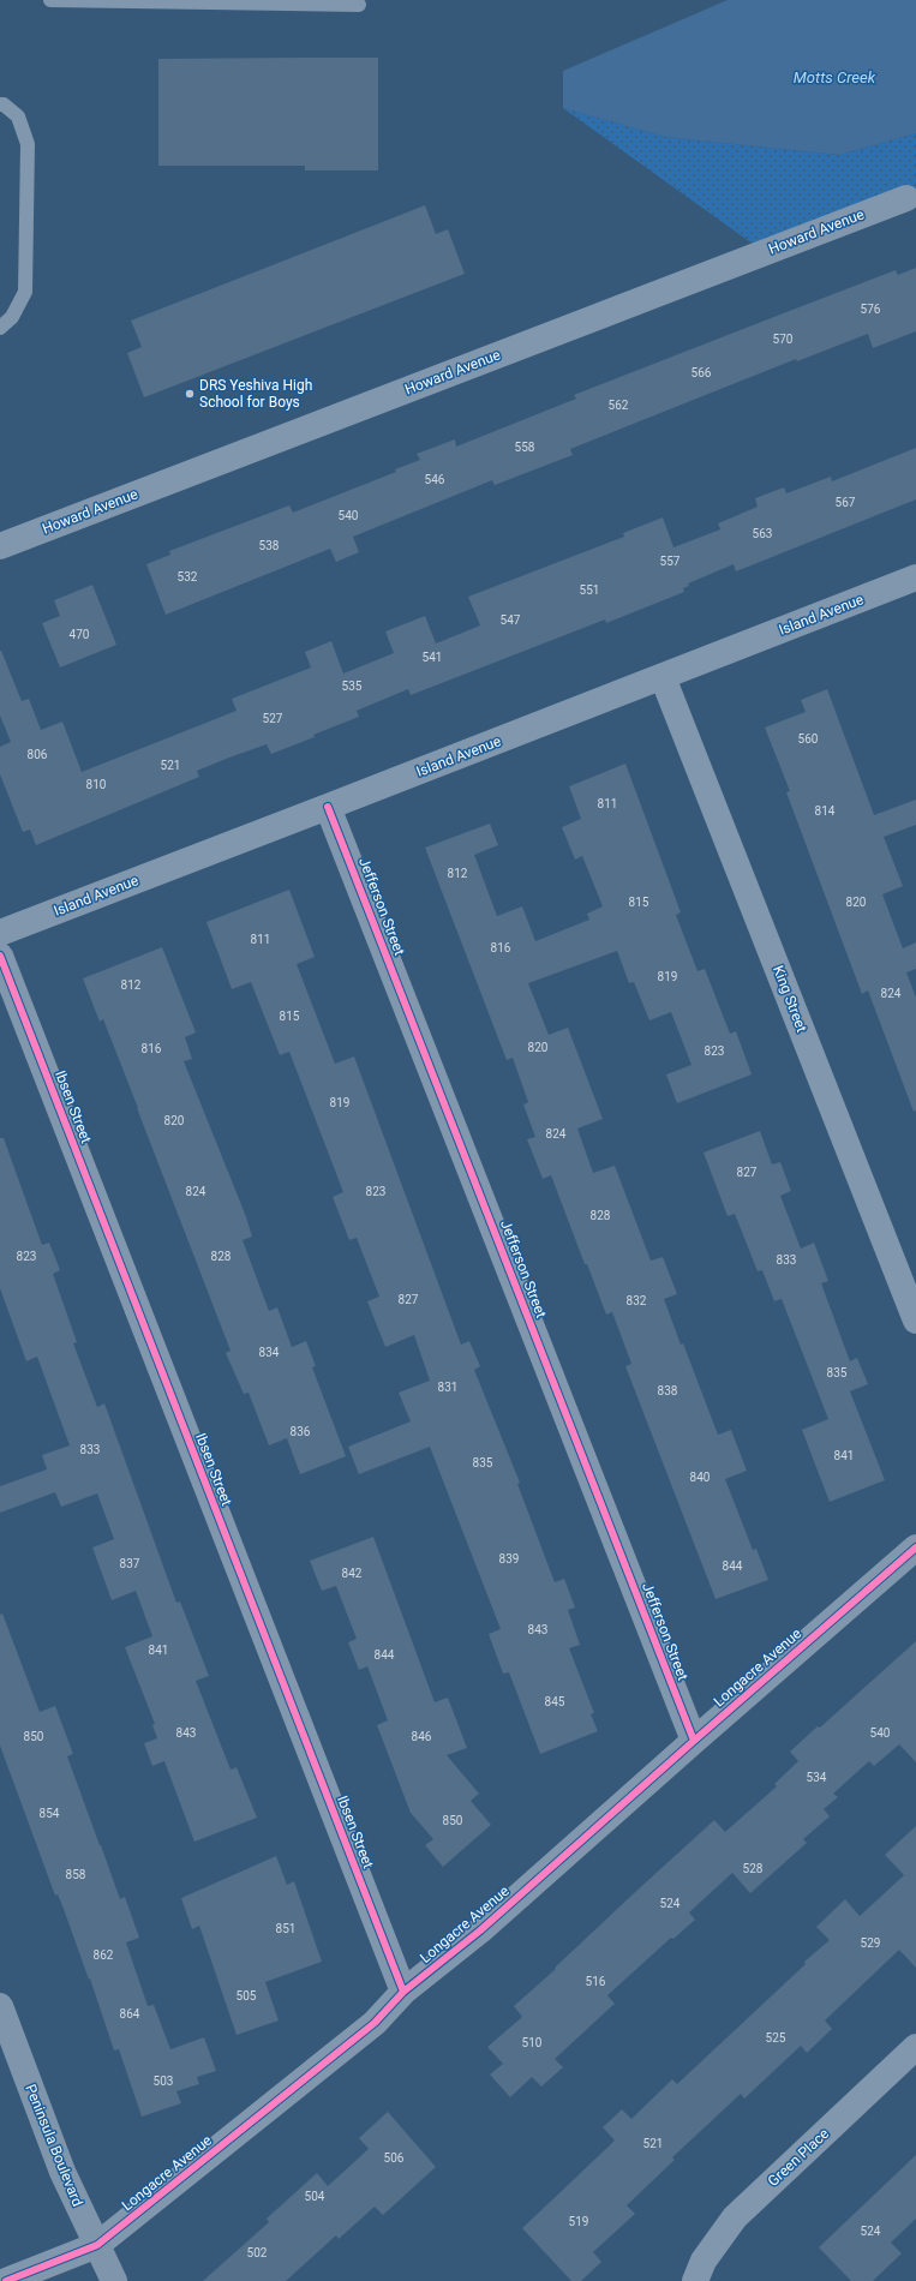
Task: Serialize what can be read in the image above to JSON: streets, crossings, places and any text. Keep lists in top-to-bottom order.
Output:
{
  "streets": {
    "main road": ["Peninsula Boulevard"],
    "street": [
      "Howard Avenue",
      "Island Avenue",
      "Jefferson Street",
      "King Street",
      "Ibsen Street",
      "Longacre Avenue",
      "Green Place"
    ]
  },
  "crossings": [
    ["Island Avenue", "Jefferson Street"],
    ["Island Avenue", "King Street"],
    ["Jefferson Street", "Longacre Avenue"],
    ["Ibsen Street", "Longacre Avenue"],
    ["Longacre Avenue", "Peninsula Boulevard"]
  ],
  "water": ["Motts Creek"],
  "places": ["DRS Yeshiva High School for Boys"],
  "house_numbers": [
    "576",
    "570",
    "566",
    "562",
    "558",
    "546",
    "567",
    "540",
    "563",
    "538",
    "557",
    "532",
    "551",
    "547",
    "470",
    "541",
    "535",
    "527",
    "560",
    "806",
    "521",
    "810",
    "811",
    "814",
    "812",
    "815",
    "820",
    "811",
    "816",
    "819",
    "812",
    "824",
    "815",
    "820",
    "816",
    "823",
    "819",
    "820",
    "824",
    "827",
    "824",
    "823",
    "828",
    "823",
    "828",
    "833",
    "827",
    "832",
    "834",
    "835",
    "831",
    "838",
    "836",
    "833",
    "841",
    "835",
    "840",
    "839",
    "837",
    "844",
    "842",
    "843",
    "841",
    "844",
    "845",
    "843",
    "540",
    "850",
    "846",
    "534",
    "854",
    "850",
    "528",
    "858",
    "524",
    "851",
    "529",
    "862",
    "516",
    "505",
    "864",
    "525",
    "510",
    "503",
    "521",
    "506",
    "504",
    "519",
    "524",
    "502"
  ]
}
